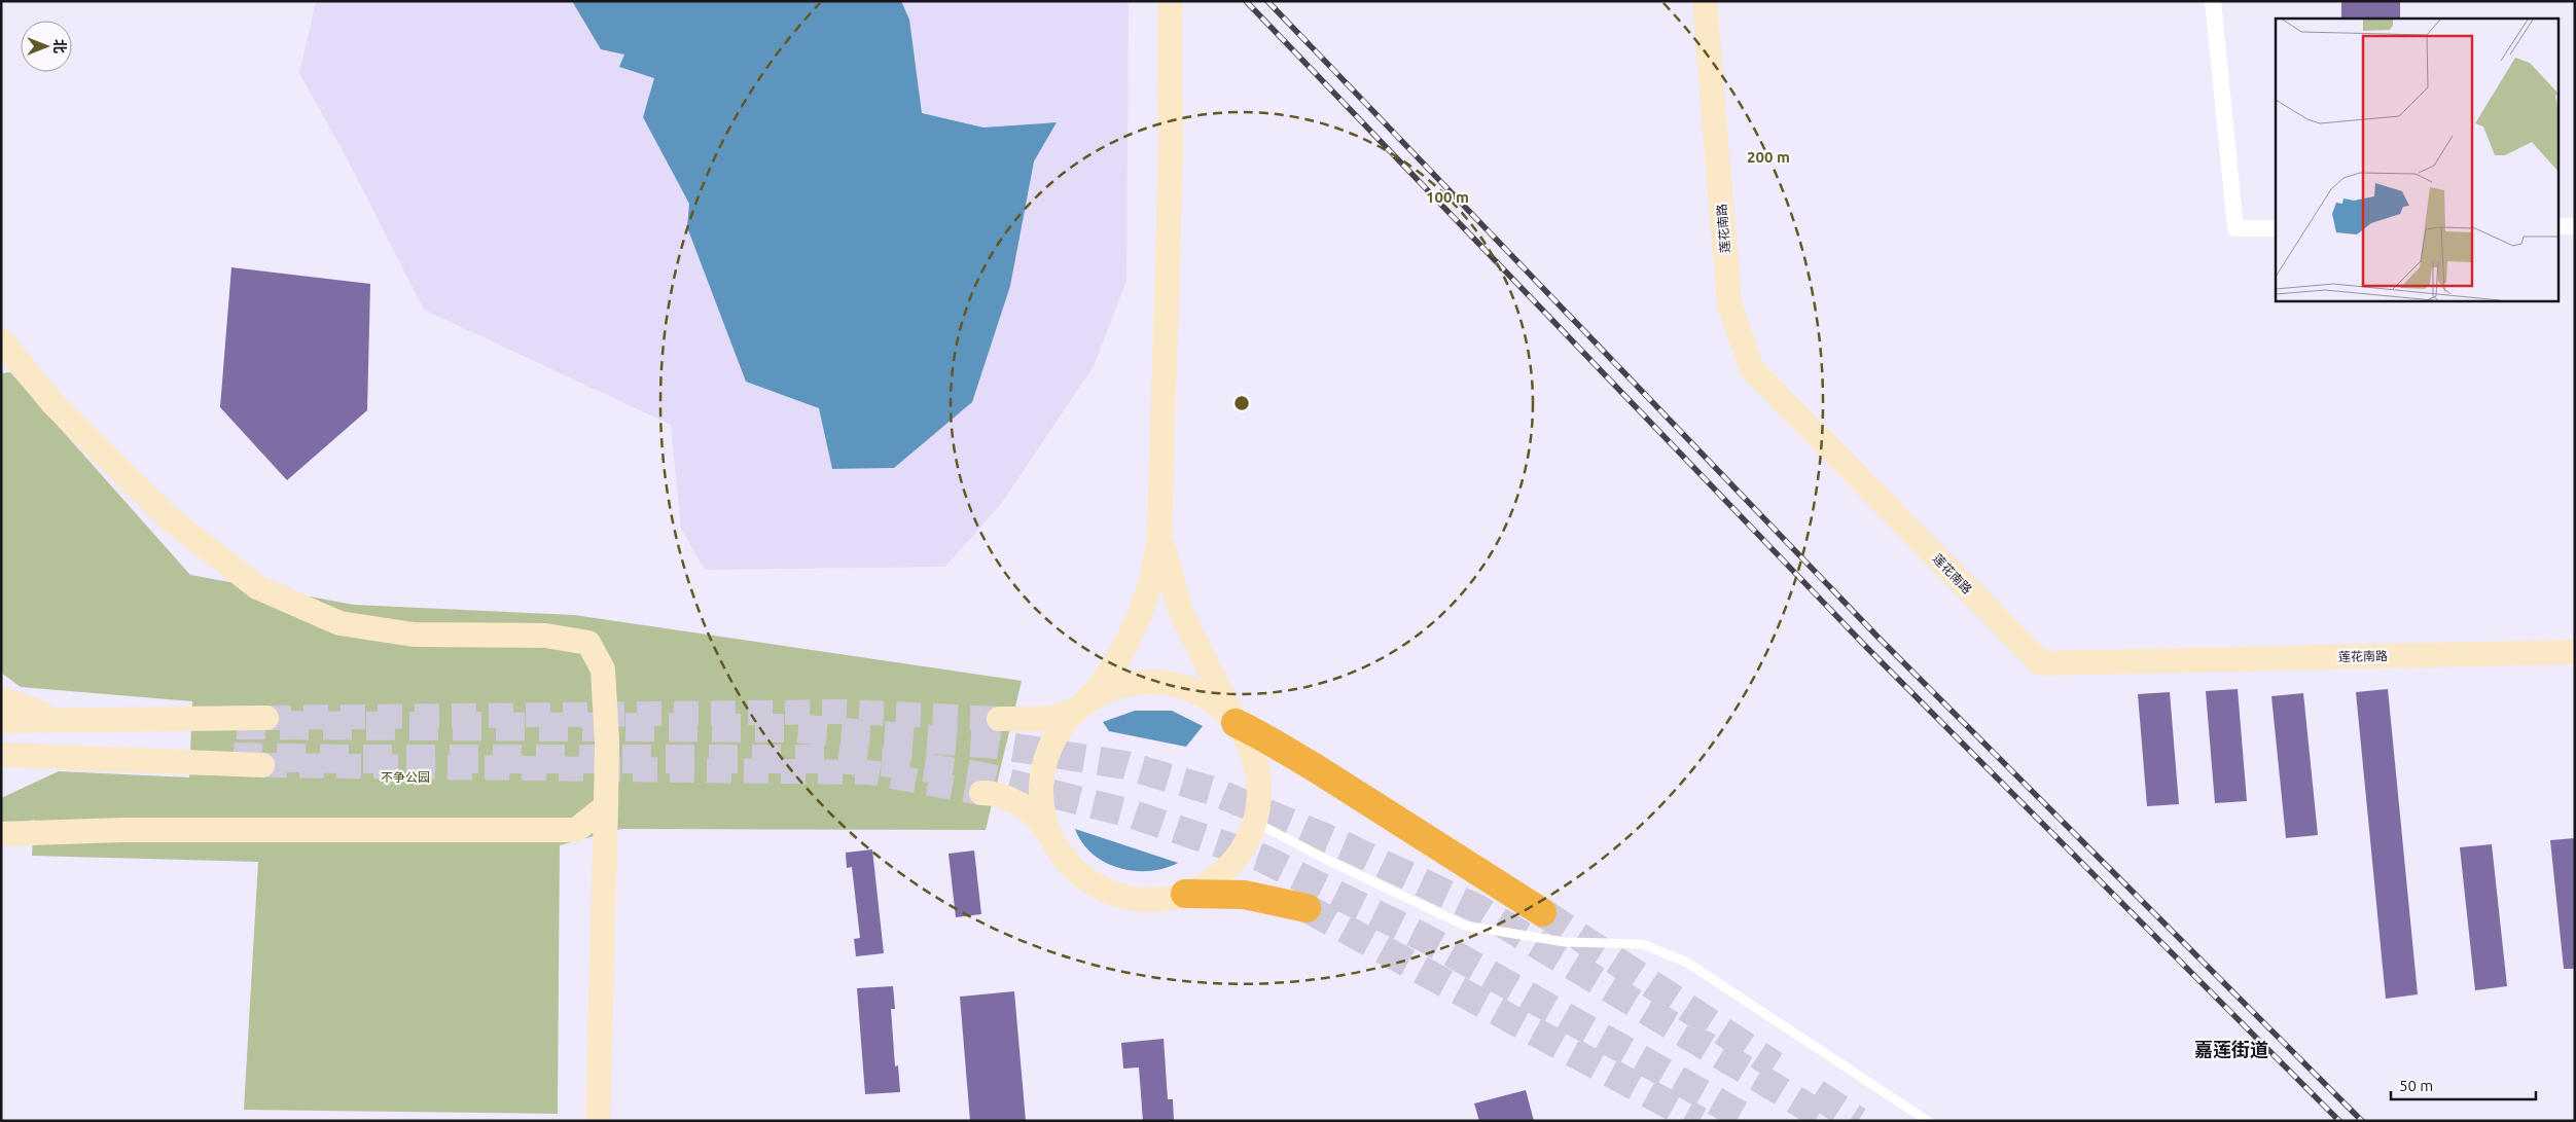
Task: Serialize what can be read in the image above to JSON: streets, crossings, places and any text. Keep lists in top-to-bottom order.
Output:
{
  "streets": {
    "street": ["莲花南路"]
  },
  "districts": ["嘉莲街道"],
  "parks": ["不争公园"],
  "scale_bar": "50 m",
  "north": "right",
  "rings": ["200 m", "100 m"]
}
